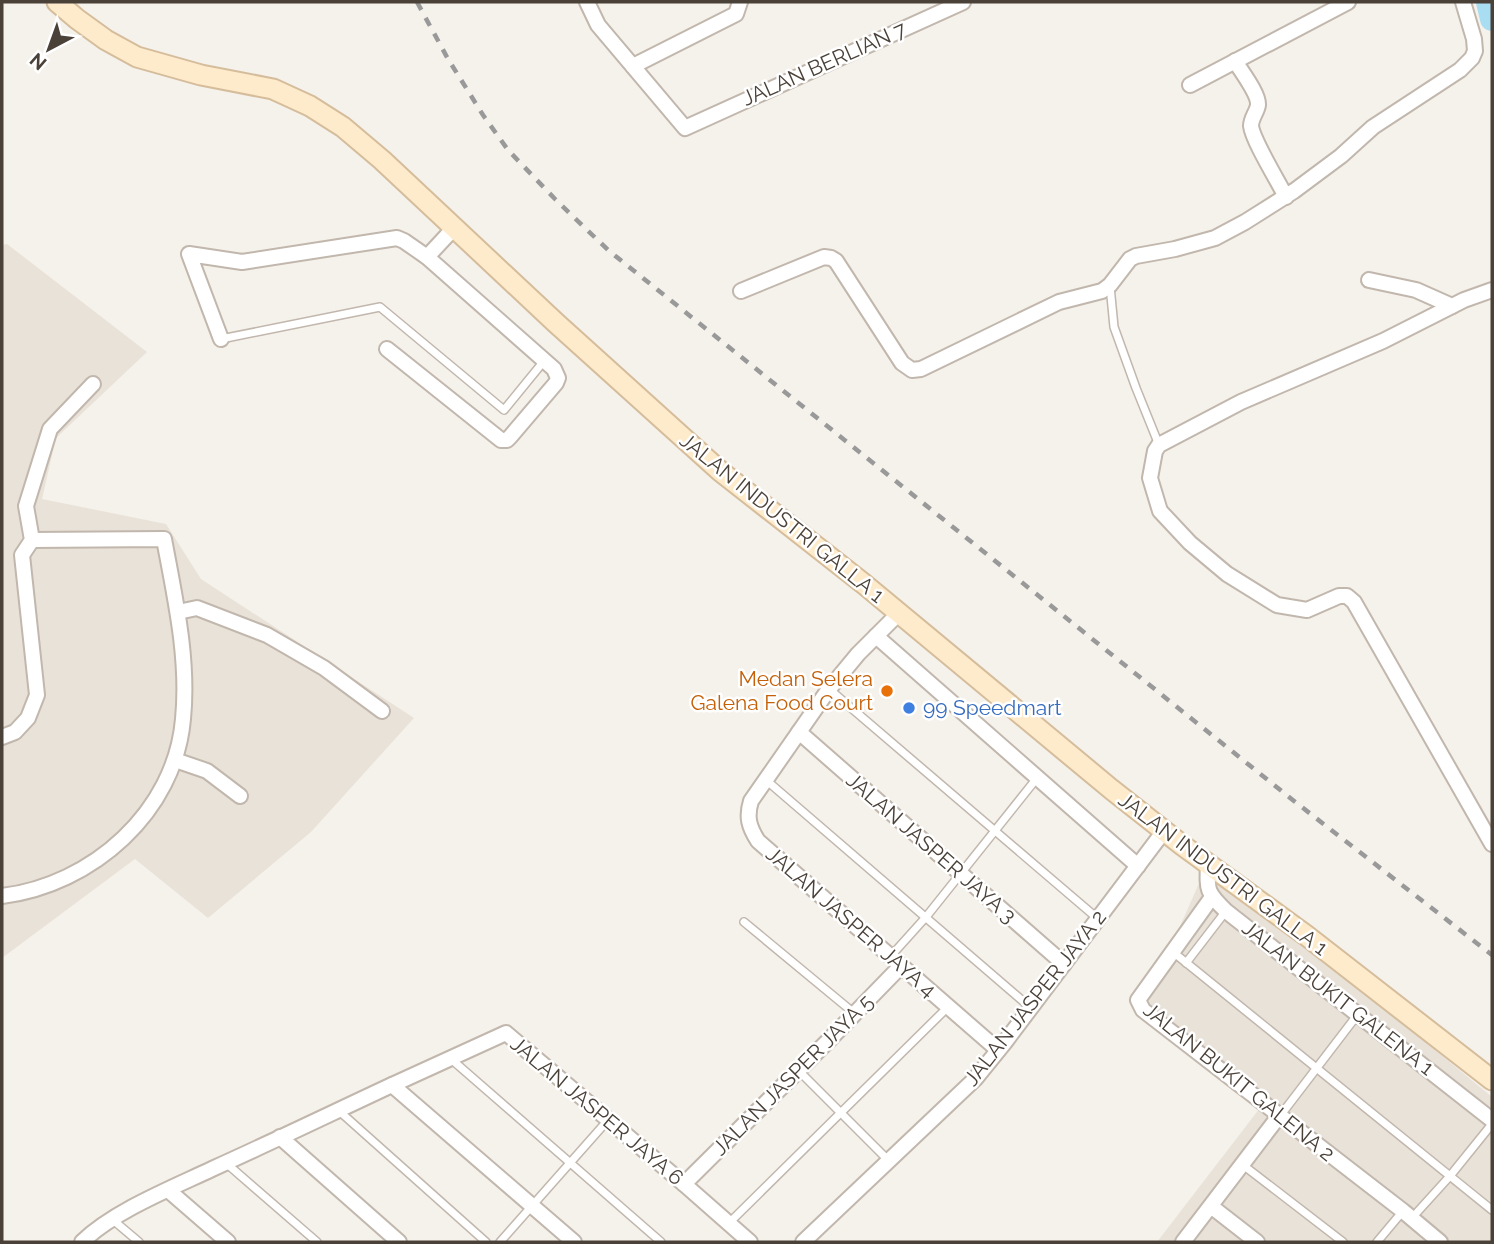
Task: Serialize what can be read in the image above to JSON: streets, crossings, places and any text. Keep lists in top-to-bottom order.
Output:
{
  "streets": {
    "main road": ["JALAN INDUSTRI GALLA 1"],
    "street": [
      "JALAN BERLIAN 7",
      "JALAN JASPER JAYA 3",
      "JALAN JASPER JAYA 4",
      "JALAN JASPER JAYA 2",
      "JALAN BUKIT GALENA 1",
      "JALAN JASPER JAYA 5",
      "JALAN BUKIT GALENA 2",
      "JALAN JASPER JAYA 6"
    ]
  },
  "crossings": [
    ["JALAN INDUSTRI GALLA 1", "JALAN JASPER JAYA 4"],
    ["JALAN INDUSTRI GALLA 1", "JALAN JASPER JAYA 2"],
    ["JALAN JASPER JAYA 3", "JALAN JASPER JAYA 4"],
    ["JALAN JASPER JAYA 3", "JALAN JASPER JAYA 2"],
    ["JALAN JASPER JAYA 4", "JALAN JASPER JAYA 2"],
    ["JALAN JASPER JAYA 4", "JALAN JASPER JAYA 5"],
    ["JALAN BUKIT GALENA 1", "JALAN BUKIT GALENA 2"],
    ["JALAN JASPER JAYA 5", "JALAN JASPER JAYA 6"]
  ],
  "places": ["Medan Selera Galena Food Court", "99 Speedmart"],
  "north": "bottom left"
}
